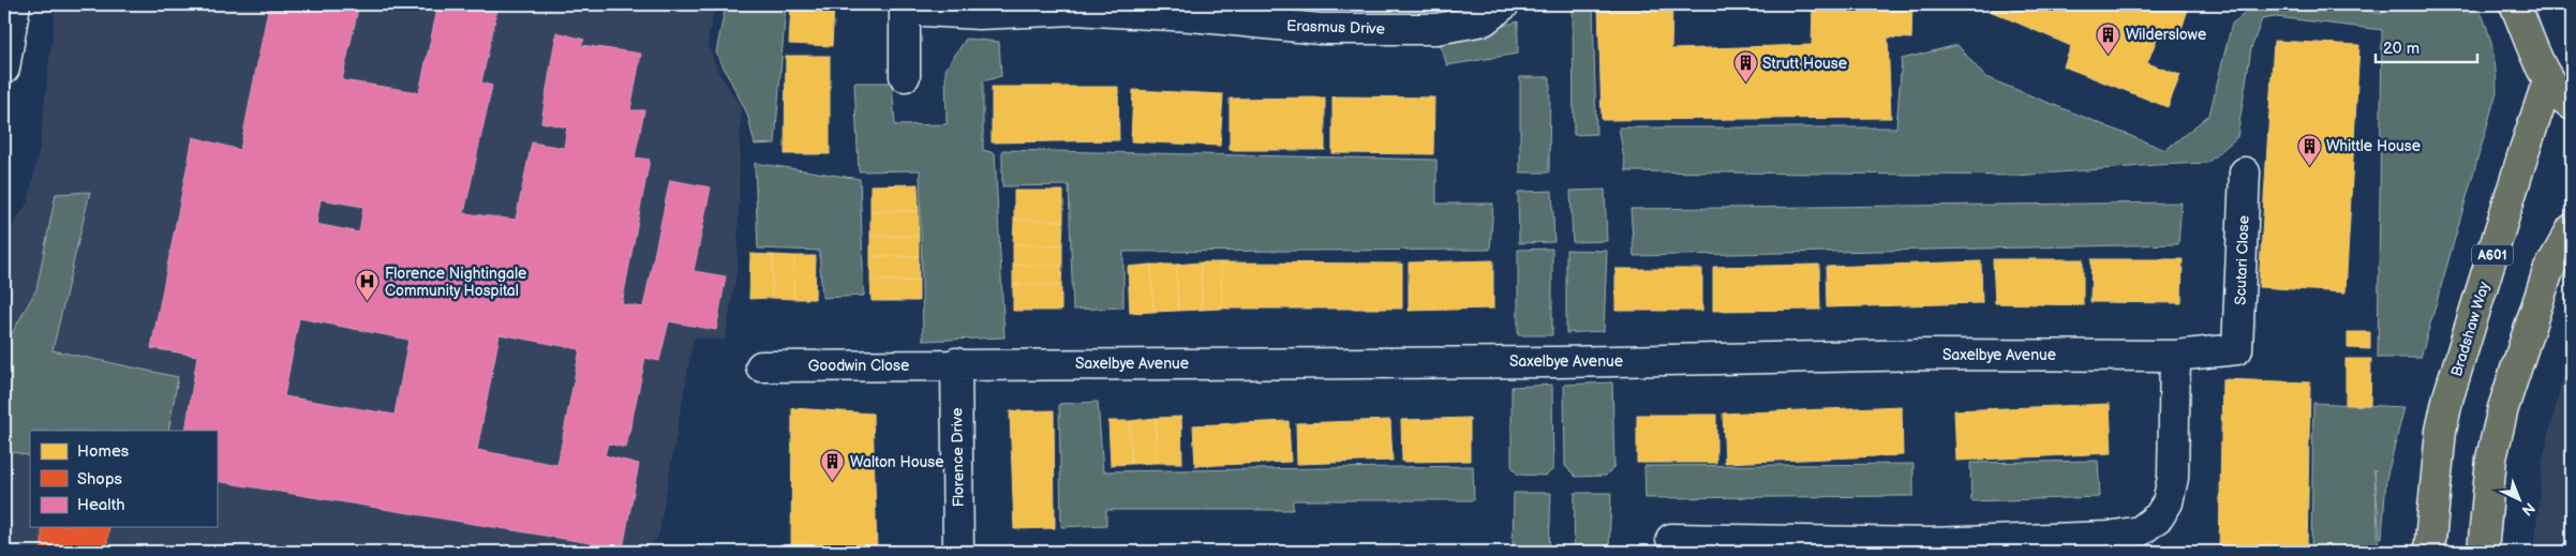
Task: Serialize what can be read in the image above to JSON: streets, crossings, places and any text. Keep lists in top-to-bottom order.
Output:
{
  "streets": {
    "main road": ["A601", "Bradshaw Way"],
    "street": [
      "Erasmus Drive",
      "Scutari Close",
      "Saxelbye Avenue",
      "Goodwin Close",
      "Florence Drive"
    ]
  },
  "crossings": [
    ["Scutari Close", "Saxelbye Avenue"],
    ["Saxelbye Avenue", "Goodwin Close"],
    ["Saxelbye Avenue", "Florence Drive"],
    ["Goodwin Close", "Florence Drive"]
  ],
  "places": {
    "building": [
      "Wilderslowe",
      "Strutt House",
      "Whittle House",
      "Walton House"
    ],
    "hospital": ["Florence Nightingale Community Hospital"]
  },
  "legend": ["Homes", "Shops", "Health"],
  "scale_bar": "20 m",
  "north": "bottom right"
}
